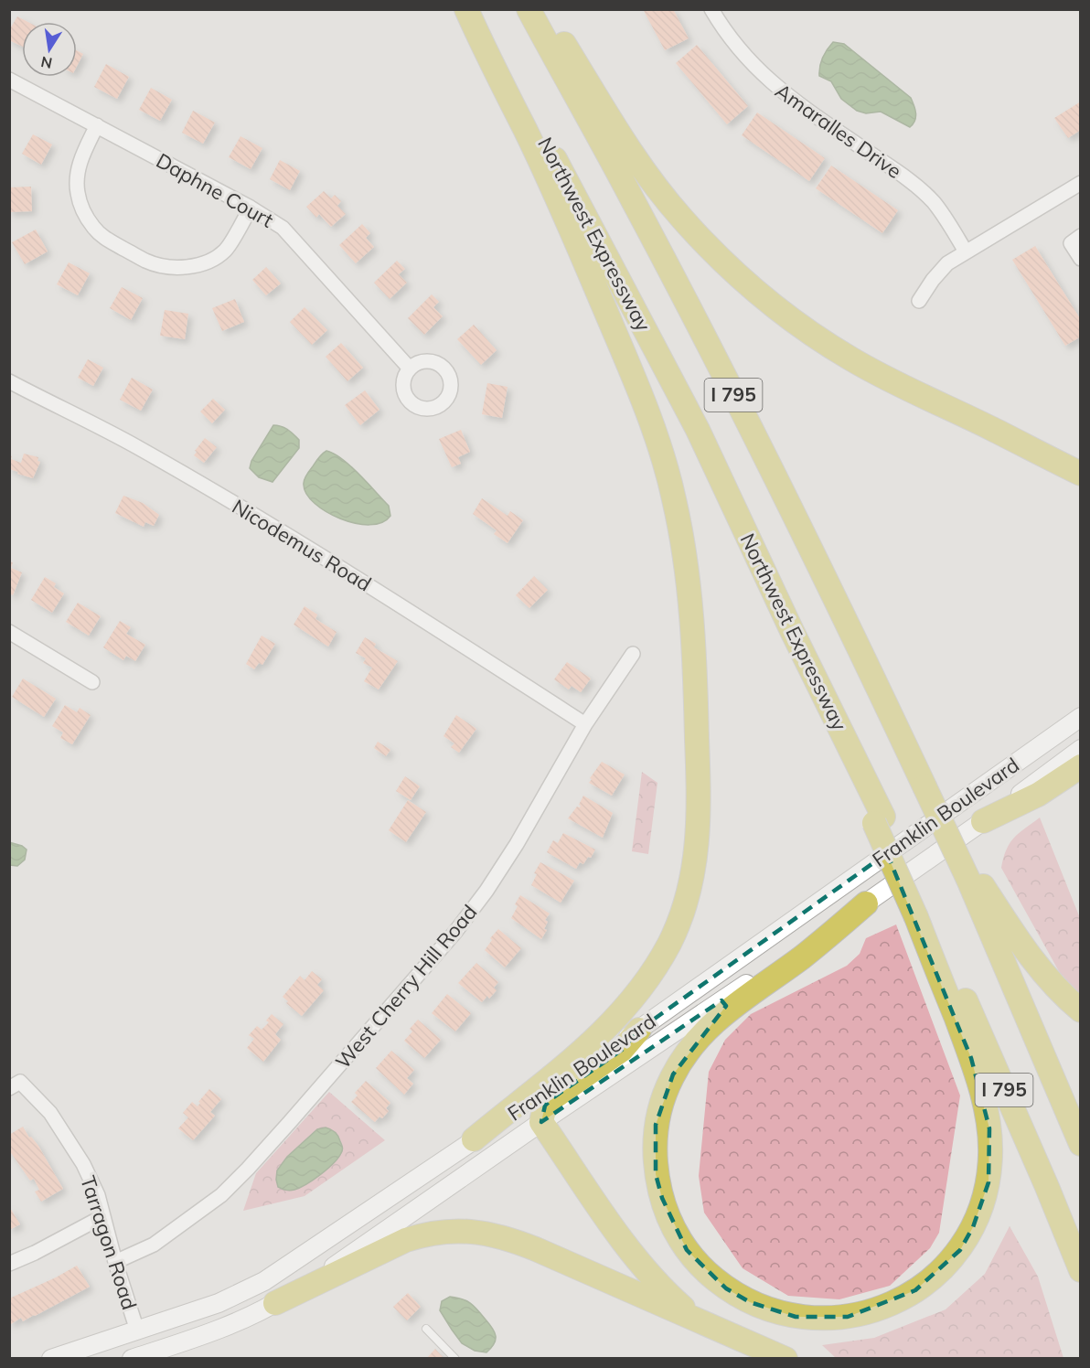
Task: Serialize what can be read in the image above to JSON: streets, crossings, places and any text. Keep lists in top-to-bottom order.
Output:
{
  "streets": {
    "highway": ["Northwest Expressway", "I 795"],
    "main road": ["Franklin Boulevard", "Tarragon Road"],
    "street": [
      "Amaralles Drive",
      "Daphne Court",
      "Nicodemus Road",
      "West Cherry Hill Road"
    ]
  },
  "crossings": [
    ["Nicodemus Road", "West Cherry Hill Road"],
    ["Franklin Boulevard", "Tarragon Road"],
    ["West Cherry Hill Road", "Tarragon Road"]
  ],
  "north": "bottom"
}
